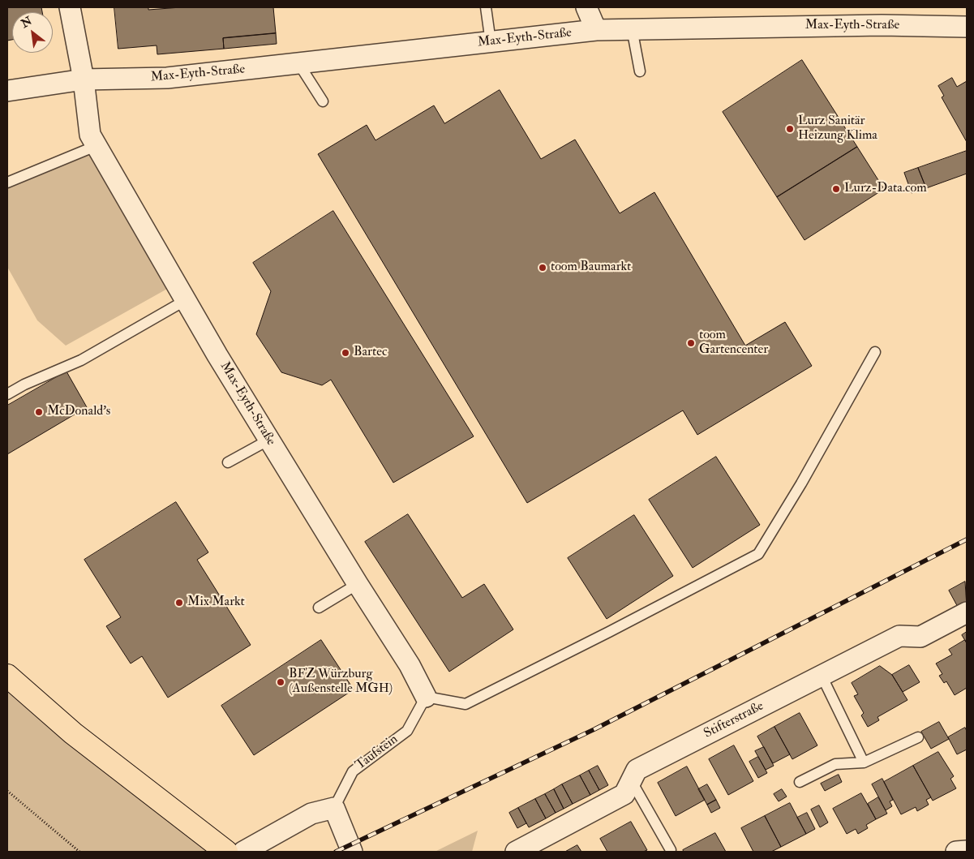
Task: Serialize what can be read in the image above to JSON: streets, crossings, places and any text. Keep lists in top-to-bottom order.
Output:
{
  "streets": {
    "street": ["Max-Eyth-Straße", "Stifterstraße"],
    "lane": ["Taufstein"]
  },
  "crossings": [
    ["Max-Eyth-Straße", "Taufstein"]
  ],
  "places": [
    "Lurz Sanitär Heizung Klima",
    "Lurz-Data.com",
    "toom Baumarkt",
    "toom Gartencenter",
    "Bartec",
    "McDonald's",
    "Mix Markt",
    "BFZ Würzburg (Außenstelle MGH)"
  ],
  "north": "top left"
}
